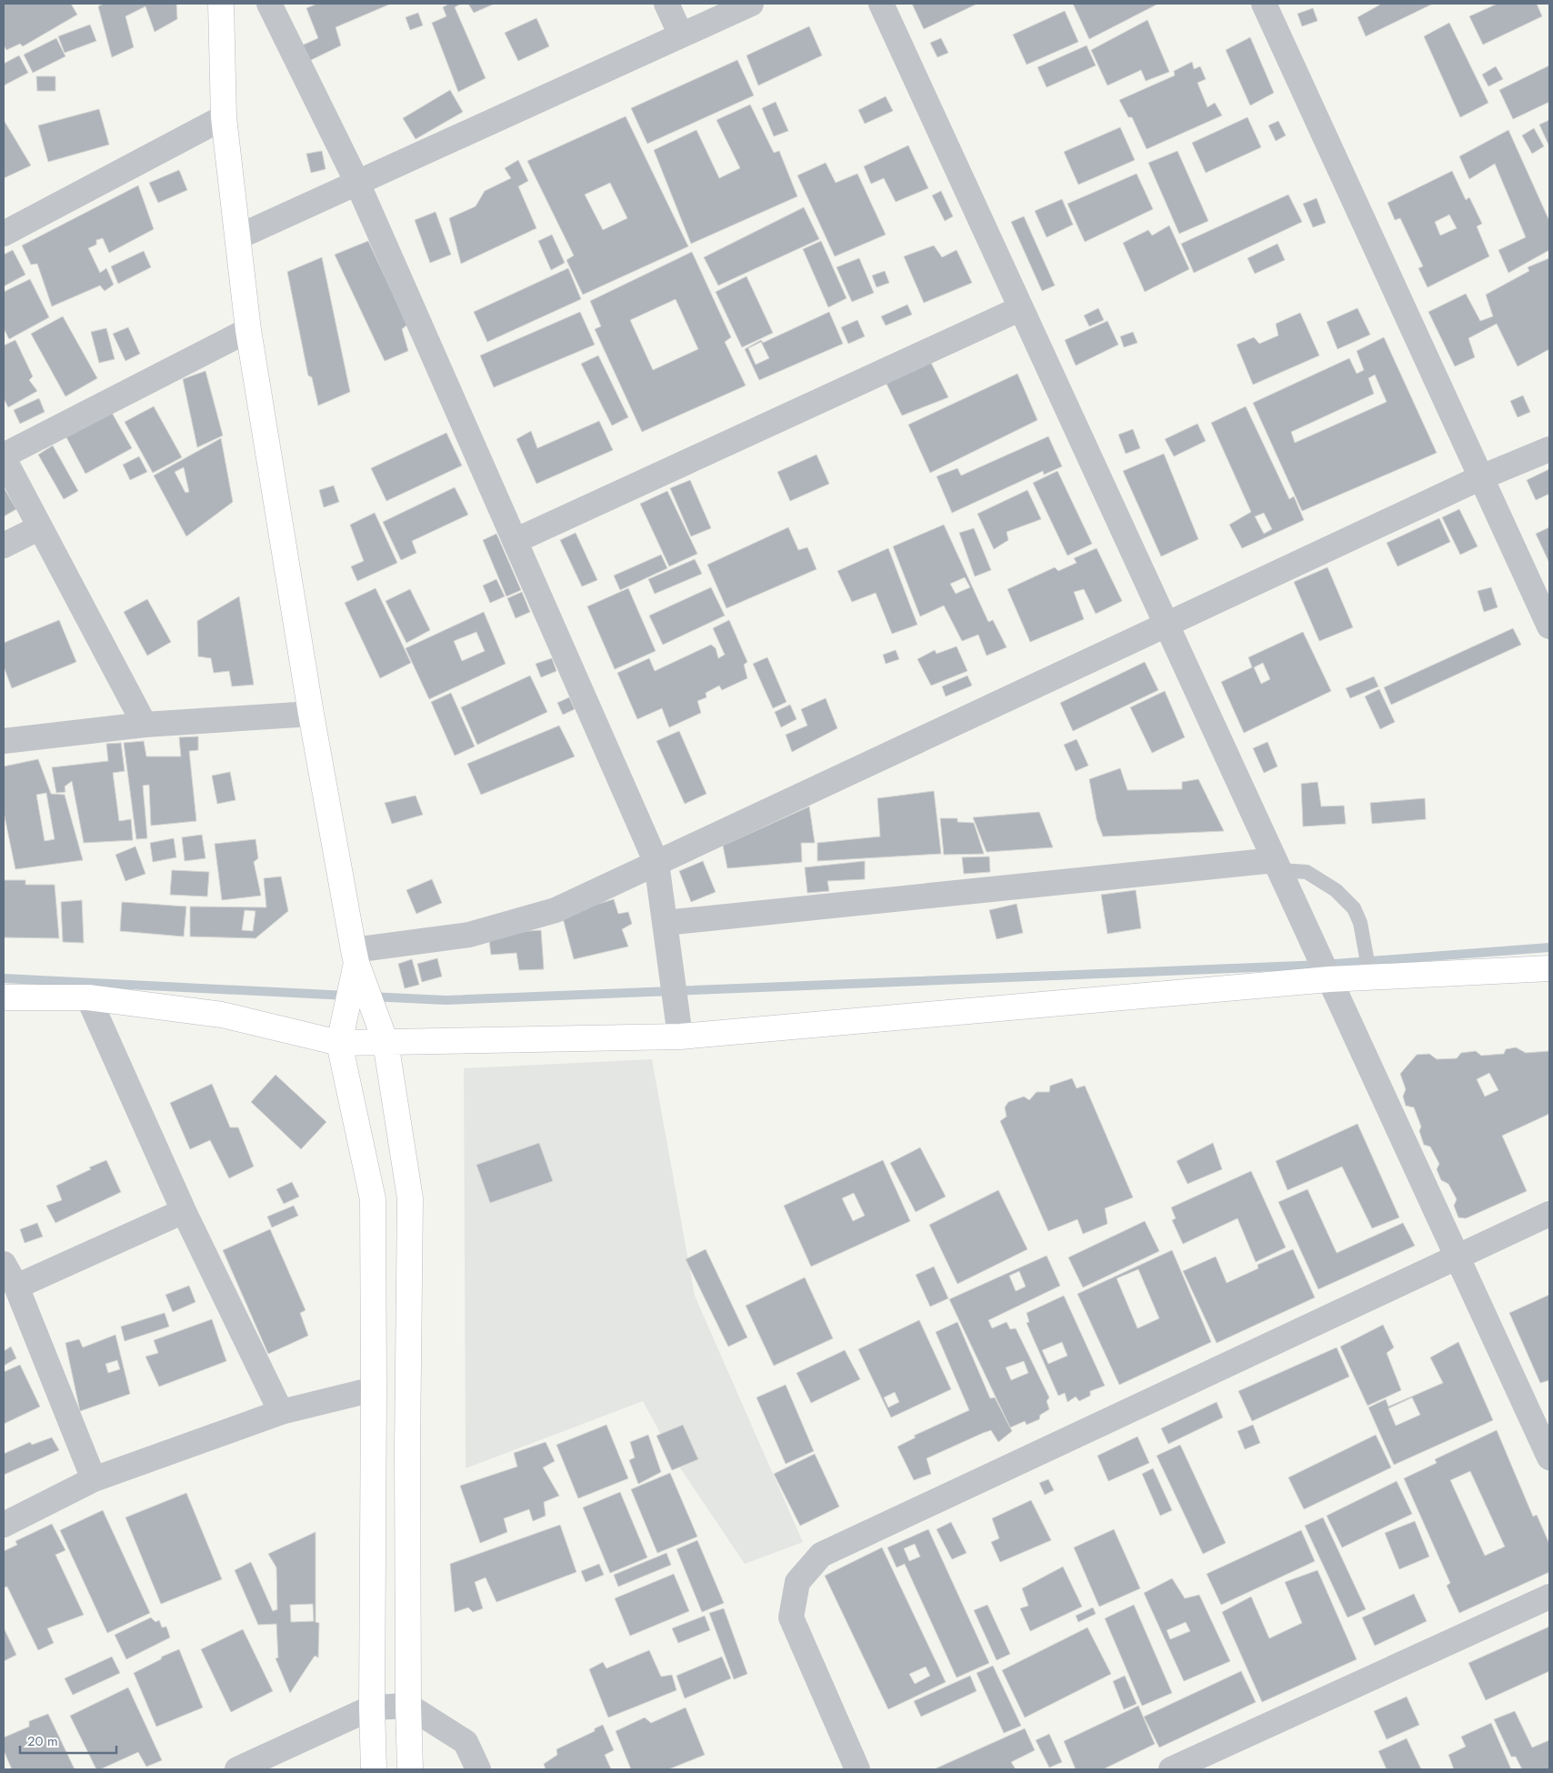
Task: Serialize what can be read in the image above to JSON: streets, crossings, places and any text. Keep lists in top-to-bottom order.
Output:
{
  "scale_bar": "20 m"
}
